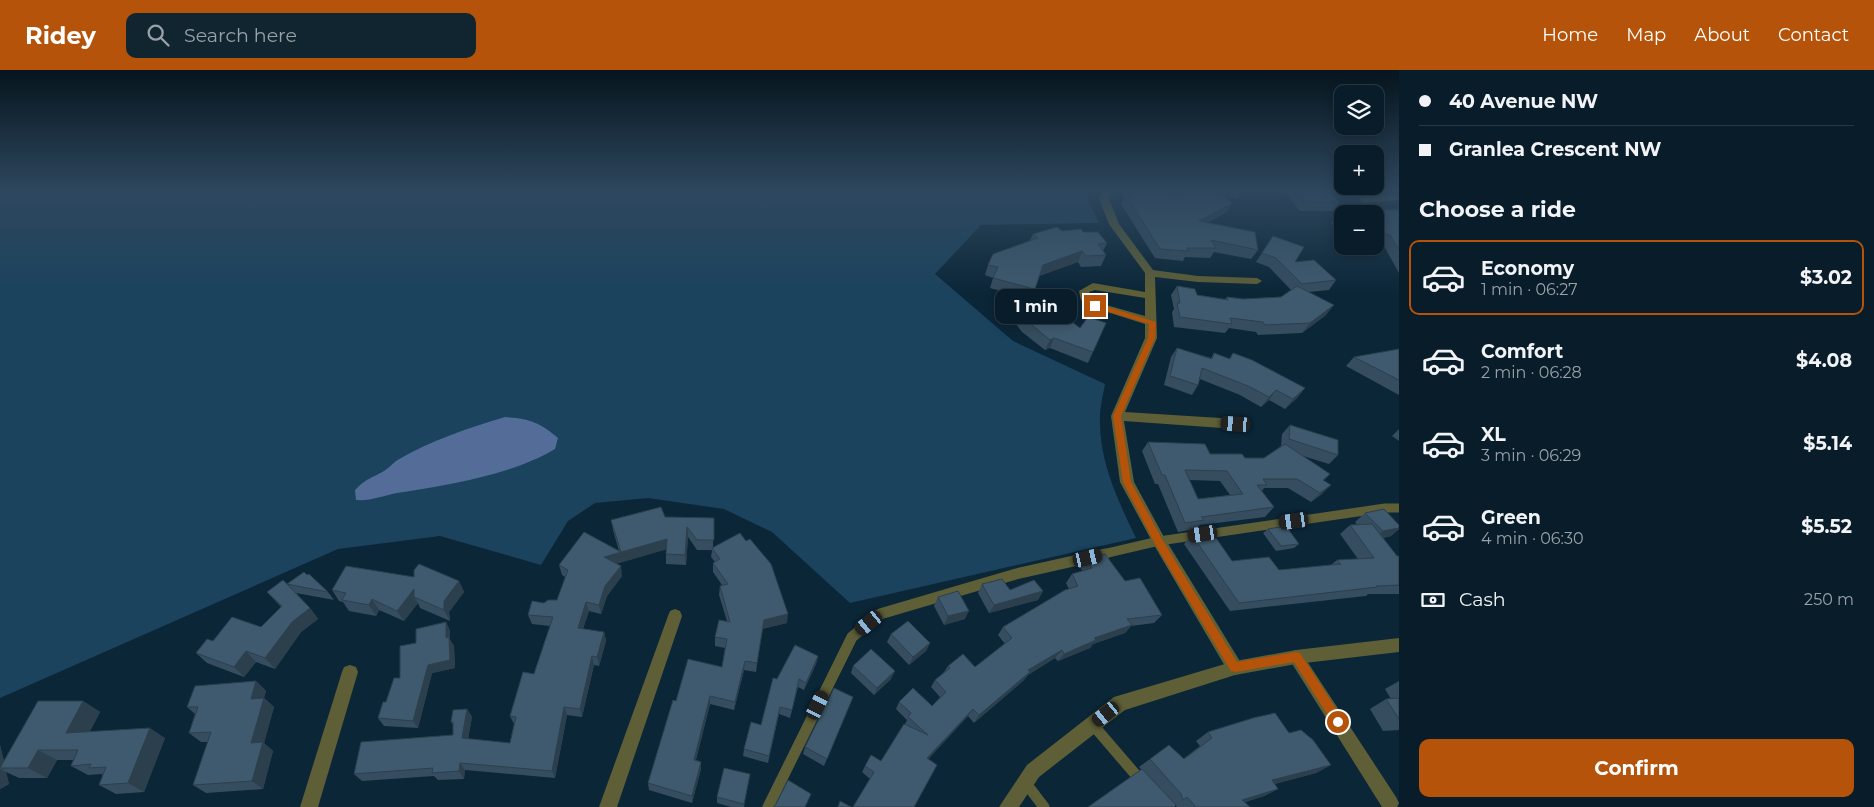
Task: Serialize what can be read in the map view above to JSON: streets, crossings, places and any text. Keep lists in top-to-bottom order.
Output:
{
  "page": {
    "header": "Ridey",
    "search": "Search here",
    "nav": [
      "Home",
      "Map",
      "About",
      "Contact"
    ],
    "banner": ["40 Avenue NW", "Granlea Crescent NW"],
    "map_buttons": ["+", "−"],
    "heading": "Choose a ride",
    "list": [
      {
        "name": "Economy",
        "note": "1 min · 06:27",
        "value": "$3.02"
      },
      {
        "name": "Comfort",
        "note": "2 min · 06:28",
        "value": "$4.08"
      },
      {
        "name": "XL",
        "note": "3 min · 06:29",
        "value": "$5.14"
      },
      {
        "name": "Green",
        "note": "4 min · 06:30",
        "value": "$5.52"
      }
    ],
    "bubble": "1 min",
    "pay": ["Cash", "250 m"],
    "buttons": "Confirm"
  }
}
